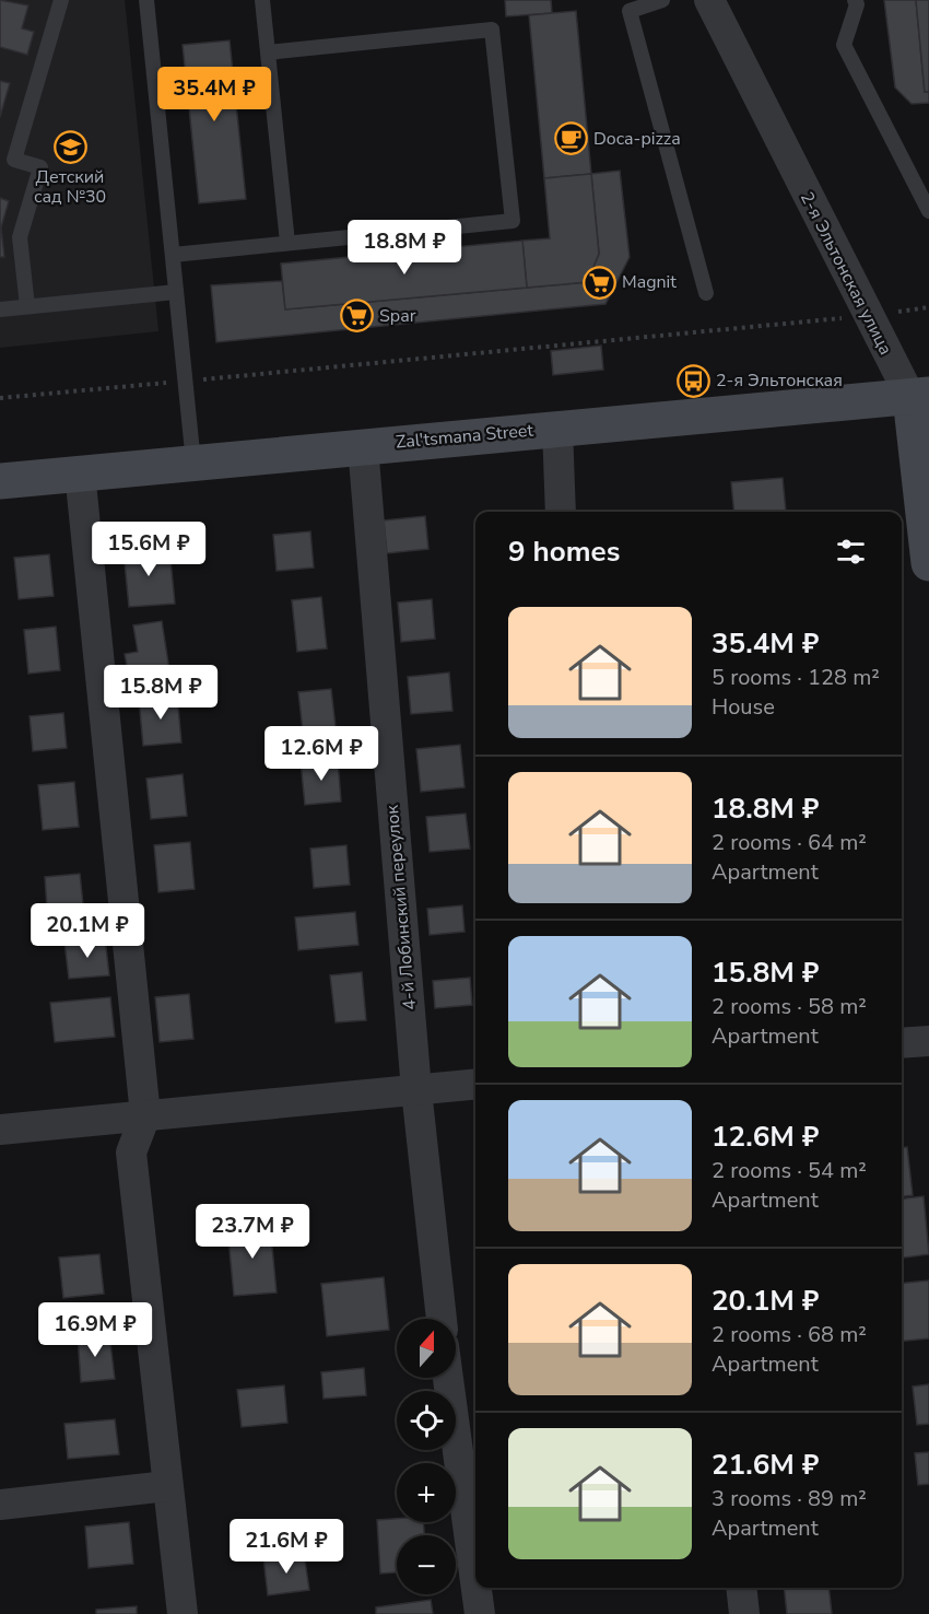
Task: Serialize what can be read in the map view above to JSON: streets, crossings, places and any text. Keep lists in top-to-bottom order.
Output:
{
  "streets": {
    "street": ["2-я Эльтонская улица", "Zal'tsmana Street", "4-й Лобинский переулок"]
  },
  "crossings": [
    ["2-я Эльтонская улица", "Zal'tsmana Street"],
    ["Zal'tsmana Street", "4-й Лобинский переулок"]
  ],
  "places": {
    "cafe": ["Doca-pizza"],
    "school or university": ["Детский сад №30"],
    "supermarket": ["Magnit", "Spar"],
    "bus stop": ["2-я Эльтонская"]
  },
  "north": "top",
  "page": {
    "price": [
      "35.4M ₽",
      "18.8M ₽",
      "15.6M ₽",
      "15.8M ₽",
      "12.6M ₽",
      "20.1M ₽",
      "23.7M ₽",
      "16.9M ₽",
      "21.6M ₽"
    ],
    "heading": "9 homes",
    "list": [
      {
        "name": "35.4M ₽",
        "note": "5 rooms · 128 m² · House"
      },
      {
        "name": "18.8M ₽",
        "note": "2 rooms · 64 m² · Apartment"
      },
      {
        "name": "15.8M ₽",
        "note": "2 rooms · 58 m² · Apartment"
      },
      {
        "name": "12.6M ₽",
        "note": "2 rooms · 54 m² · Apartment"
      },
      {
        "name": "20.1M ₽",
        "note": "2 rooms · 68 m² · Apartment"
      },
      {
        "name": "21.6M ₽",
        "note": "3 rooms · 89 m² · Apartment"
      }
    ],
    "map_buttons": ["+", "−"]
  }
}
